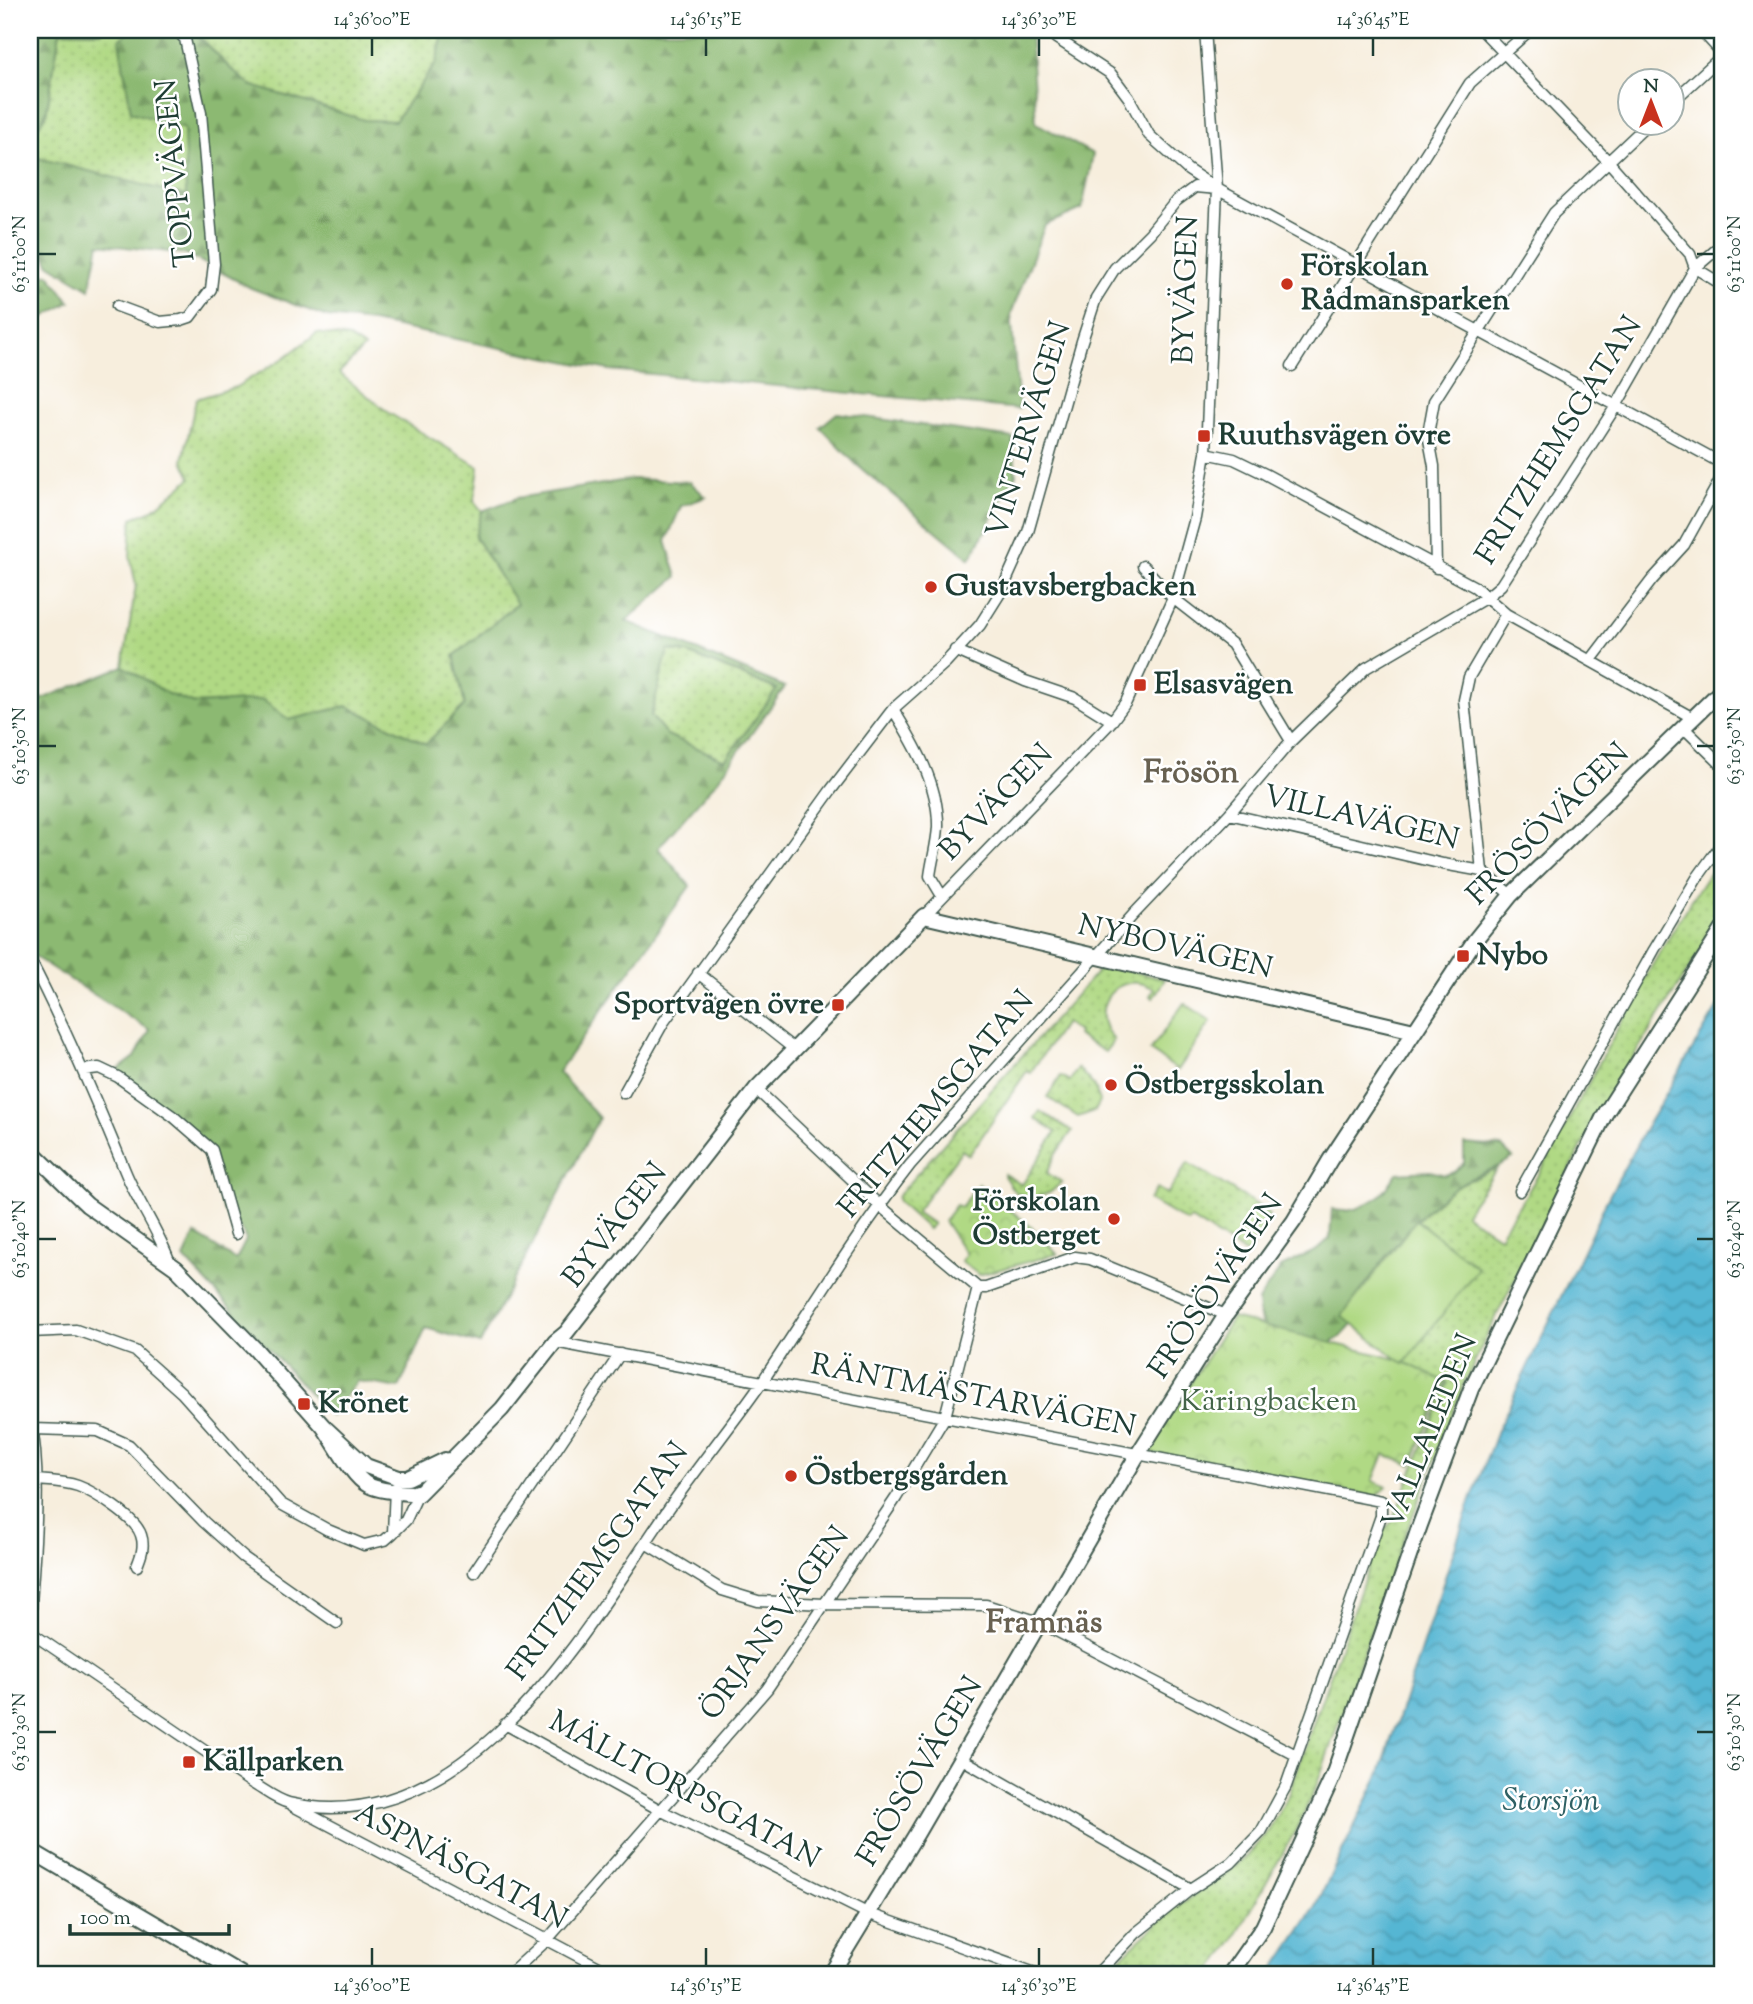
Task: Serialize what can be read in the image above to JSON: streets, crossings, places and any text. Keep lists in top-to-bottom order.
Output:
{
  "streets": {
    "street": [
      "TOPPVÄGEN",
      "BYVÄGEN",
      "VINTERVÄGEN",
      "FRITZHEMSGATAN",
      "VILLAVÄGEN",
      "FRÖSÖVÄGEN",
      "NYBOVÄGEN",
      "RÄNTMÄSTARVÄGEN",
      "VALLALEDEN",
      "ÖRJANSVÄGEN",
      "MÄLLTORPSGATAN",
      "ASPNÄSGATAN"
    ]
  },
  "crossings": [
    ["BYVÄGEN", "VINTERVÄGEN"],
    ["BYVÄGEN", "NYBOVÄGEN"],
    ["BYVÄGEN", "RÄNTMÄSTARVÄGEN"],
    ["FRITZHEMSGATAN", "VILLAVÄGEN"],
    ["FRITZHEMSGATAN", "NYBOVÄGEN"],
    ["FRITZHEMSGATAN", "RÄNTMÄSTARVÄGEN"],
    ["FRITZHEMSGATAN", "MÄLLTORPSGATAN"],
    ["FRITZHEMSGATAN", "ASPNÄSGATAN"],
    ["FRÖSÖVÄGEN", "NYBOVÄGEN"],
    ["FRÖSÖVÄGEN", "RÄNTMÄSTARVÄGEN"],
    ["FRÖSÖVÄGEN", "MÄLLTORPSGATAN"],
    ["RÄNTMÄSTARVÄGEN", "ÖRJANSVÄGEN"],
    ["ÖRJANSVÄGEN", "MÄLLTORPSGATAN"],
    ["ÖRJANSVÄGEN", "ASPNÄSGATAN"]
  ],
  "districts": ["Frösön", "Framnäs"],
  "water": ["Storsjön"],
  "parks": ["Käringbacken"],
  "places": {
    "other": [
      "Förskolan Rådmansparken",
      "Gustavsbergbacken",
      "Östbergsskolan",
      "Förskolan Östberget",
      "Östbergsgården"
    ],
    "transit": [
      "Ruuthsvägen övre",
      "Elsasvägen",
      "Nybo",
      "Sportvägen övre",
      "Krönet",
      "Källparken"
    ]
  },
  "scale_bar": "100 m",
  "north": "top",
  "coordinates": [
    "14°36'00\"E",
    "14°36'15\"E",
    "14°36'30\"E",
    "14°36'45\"E",
    "63°11'00\"N",
    "63°10'50\"N",
    "63°10'40\"N",
    "63°10'30\"N"
  ]
}
